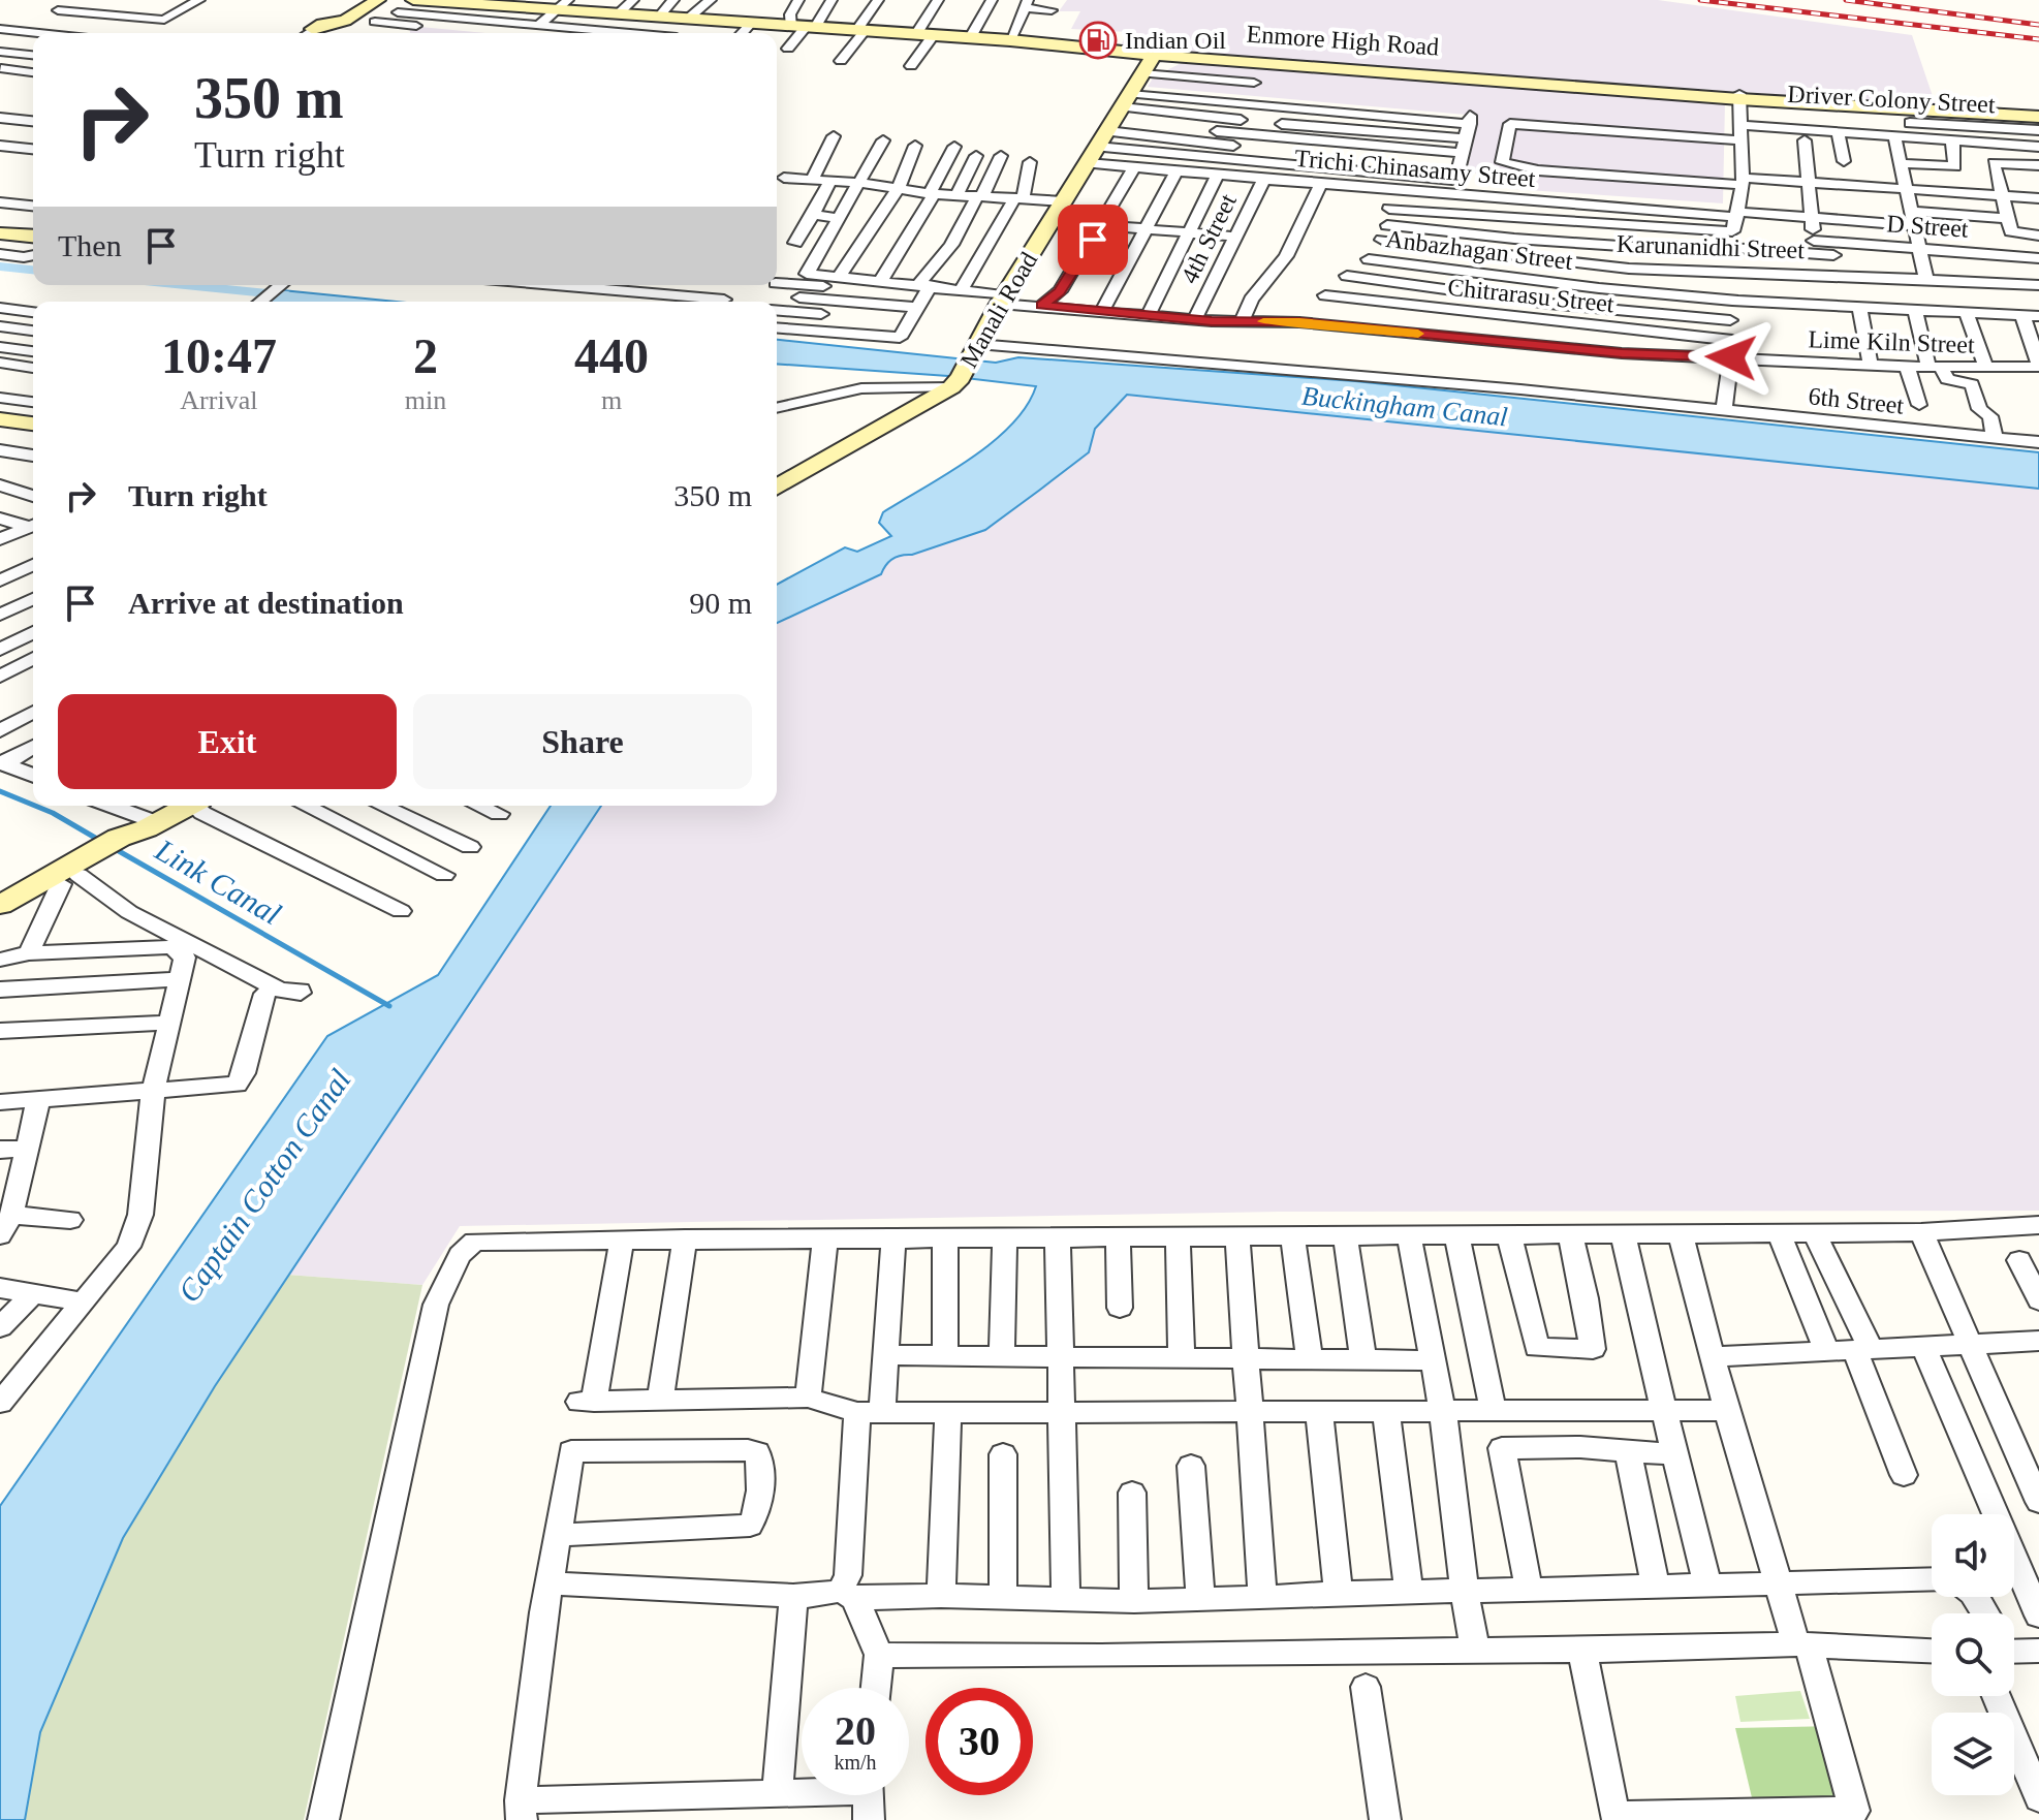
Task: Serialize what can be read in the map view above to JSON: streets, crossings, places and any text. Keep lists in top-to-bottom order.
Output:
{
  "streets": {
    "main road": ["Enmore High Road", "Manali Road"],
    "street": [
      "Driver Colony Street",
      "Trichi Chinasamy Street",
      "D Street",
      "4th Street",
      "Karunanidhi Street",
      "Anbazhagan Street",
      "Chitrarasu Street",
      "Lime Kiln Street",
      "6th Street"
    ]
  },
  "crossings": [
    ["Enmore High Road", "Driver Colony Street"],
    ["Enmore High Road", "Manali Road"],
    ["Trichi Chinasamy Street", "4th Street"],
    ["Trichi Chinasamy Street", "Manali Road"],
    ["4th Street", "Lime Kiln Street"],
    ["Manali Road", "Lime Kiln Street"],
    ["Manali Road", "6th Street"]
  ],
  "water": ["Buckingham Canal", "Link Canal", "Captain Cotton Canal"],
  "places": {
    "fuel station": ["Indian Oil"]
  },
  "page": {
    "turn": ["350 m", "Turn right"],
    "then": "Then",
    "eta": [
      "10:47",
      "Arrival",
      "2",
      "min",
      "440",
      "m"
    ],
    "list": [
      {
        "name": "Turn right",
        "value": "350 m"
      },
      {
        "name": "Arrive at destination",
        "value": "90 m"
      }
    ],
    "buttons": ["Exit", "Share"],
    "speed": "20 km/h",
    "limit": "30"
  }
}
